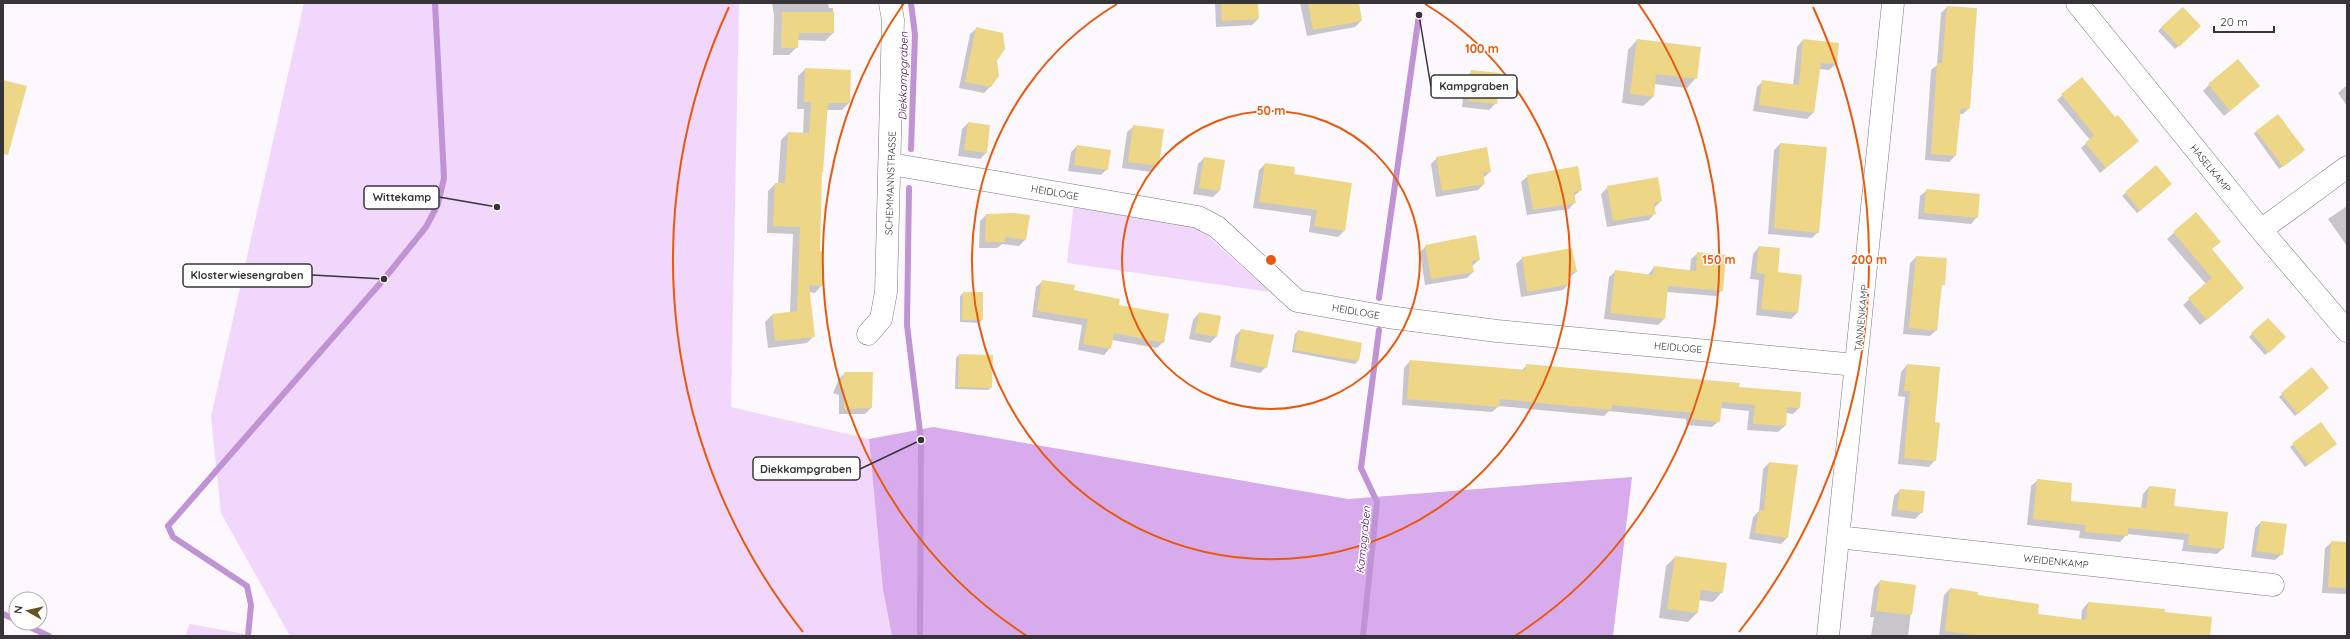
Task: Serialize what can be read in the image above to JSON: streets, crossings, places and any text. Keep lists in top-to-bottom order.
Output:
{
  "streets": {
    "street": [
      "HASELKAMP",
      "SCHEMMANNSTRASSE",
      "HEIDLOGE",
      "TANNENKAMP",
      "WEIDENKAMP"
    ]
  },
  "crossings": [
    ["SCHEMMANNSTRASSE", "HEIDLOGE"],
    ["HEIDLOGE", "TANNENKAMP"],
    ["TANNENKAMP", "WEIDENKAMP"]
  ],
  "water": ["Diekkampgraben", "Kampgraben"],
  "places": [
    "Kampgraben",
    "Wittekamp",
    "Klosterwiesengraben",
    "Diekkampgraben"
  ],
  "scale_bar": "20 m",
  "north": "left",
  "rings": [
    "100 m",
    "50 m",
    "150 m",
    "200 m"
  ]
}
